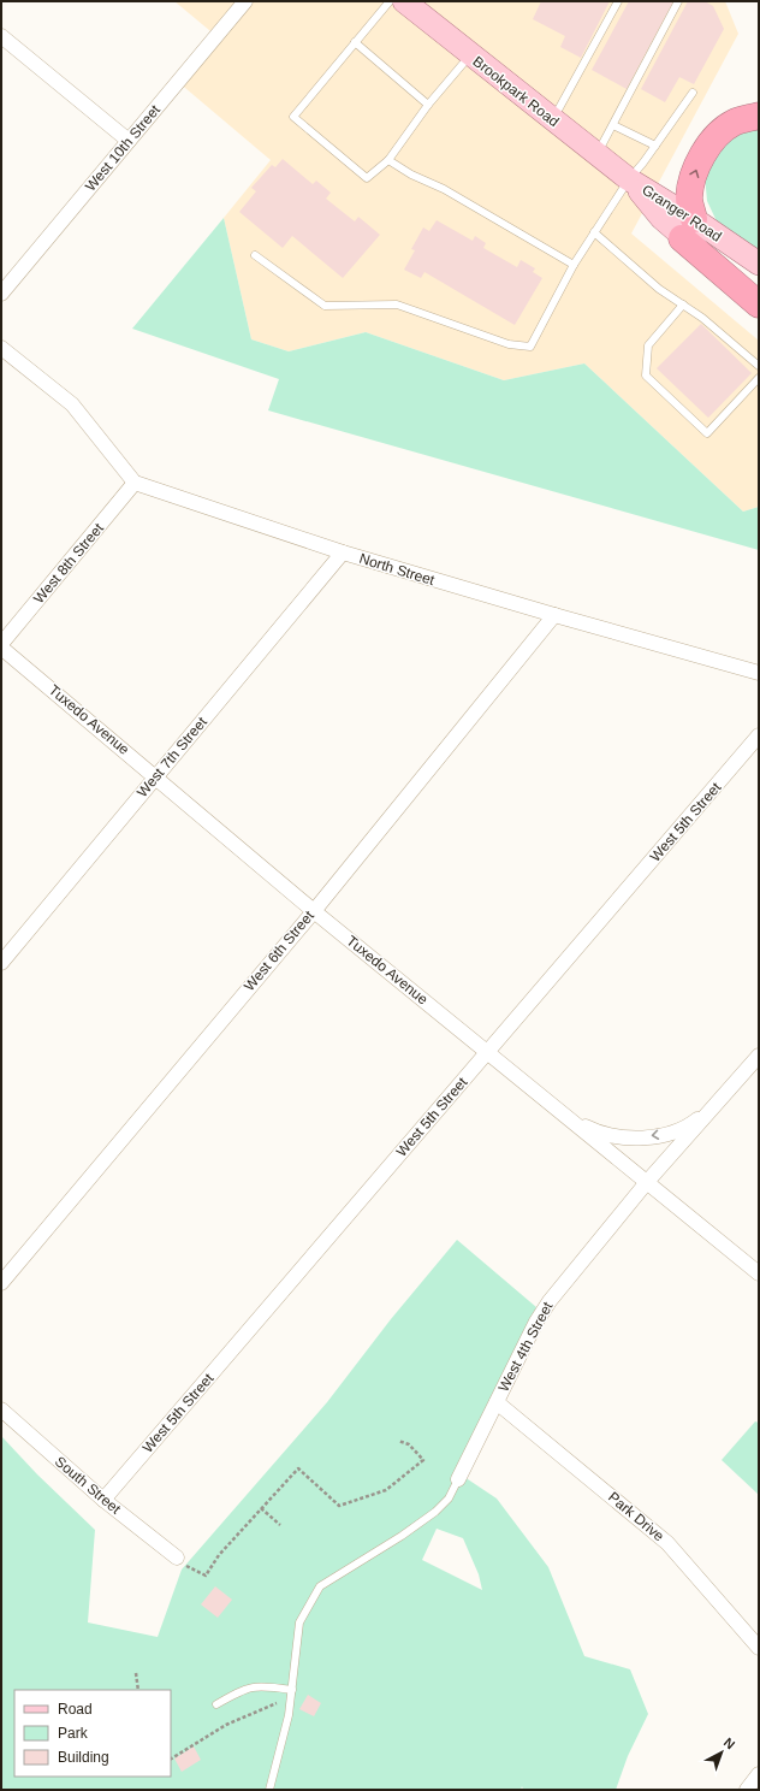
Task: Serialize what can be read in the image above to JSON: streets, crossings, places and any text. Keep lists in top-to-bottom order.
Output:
{
  "streets": {
    "main road": ["Brookpark Road", "Granger Road"],
    "street": [
      "West 10th Street",
      "West 8th Street",
      "North Street",
      "Tuxedo Avenue",
      "West 7th Street",
      "West 5th Street",
      "West 6th Street",
      "West 4th Street",
      "South Street",
      "Park Drive"
    ]
  },
  "crossings": [
    ["Brookpark Road", "Granger Road"],
    ["West 8th Street", "North Street"],
    ["West 8th Street", "Tuxedo Avenue"],
    ["North Street", "West 7th Street"],
    ["North Street", "West 6th Street"],
    ["Tuxedo Avenue", "West 7th Street"],
    ["Tuxedo Avenue", "West 5th Street"],
    ["Tuxedo Avenue", "West 6th Street"],
    ["Tuxedo Avenue", "West 4th Street"],
    ["West 5th Street", "South Street"],
    ["West 4th Street", "Park Drive"]
  ],
  "legend": ["Road", "Park", "Building"],
  "north": "top right"
}
